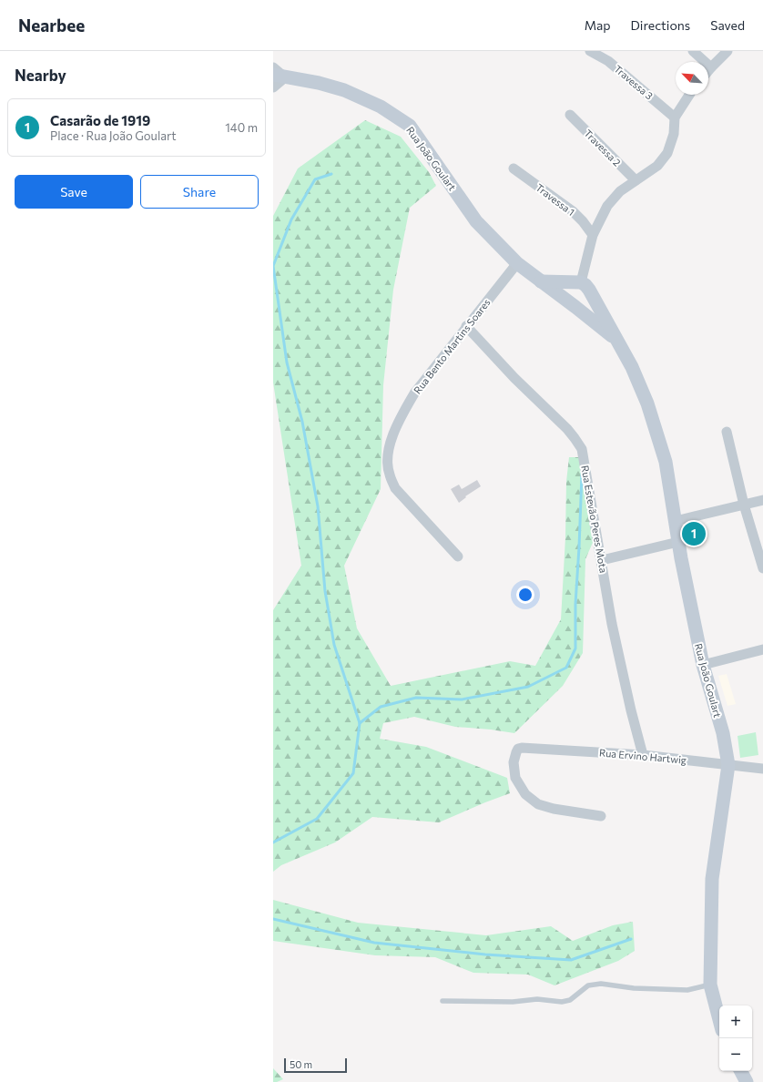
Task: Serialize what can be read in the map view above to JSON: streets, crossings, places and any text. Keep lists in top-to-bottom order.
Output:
{
  "streets": {
    "street": [
      "Travessa 3",
      "Travessa 2",
      "Rua João Goulart",
      "Travessa 1",
      "Rua Bento Martins Soares",
      "Rua Estevão Peres Mota",
      "Rua Ervino Hartwig"
    ]
  },
  "crossings": [
    ["Rua João Goulart", "Rua Bento Martins Soares"],
    ["Rua João Goulart", "Rua Ervino Hartwig"],
    ["Rua Bento Martins Soares", "Rua Estevão Peres Mota"],
    ["Rua Estevão Peres Mota", "Rua Ervino Hartwig"]
  ],
  "scale_bar": "50 m",
  "north": "top left",
  "page": {
    "header": "Nearbee",
    "nav": ["Map", "Directions", "Saved"],
    "heading": "Nearby",
    "list": [
      {
        "mark": "1",
        "name": "Casarão de 1919",
        "note": "Place · Rua João Goulart",
        "value": "140 m"
      }
    ],
    "buttons": ["Save", "Share"],
    "pins": "1",
    "map_buttons": ["+", "−"],
    "scale": "50 m"
  }
}
